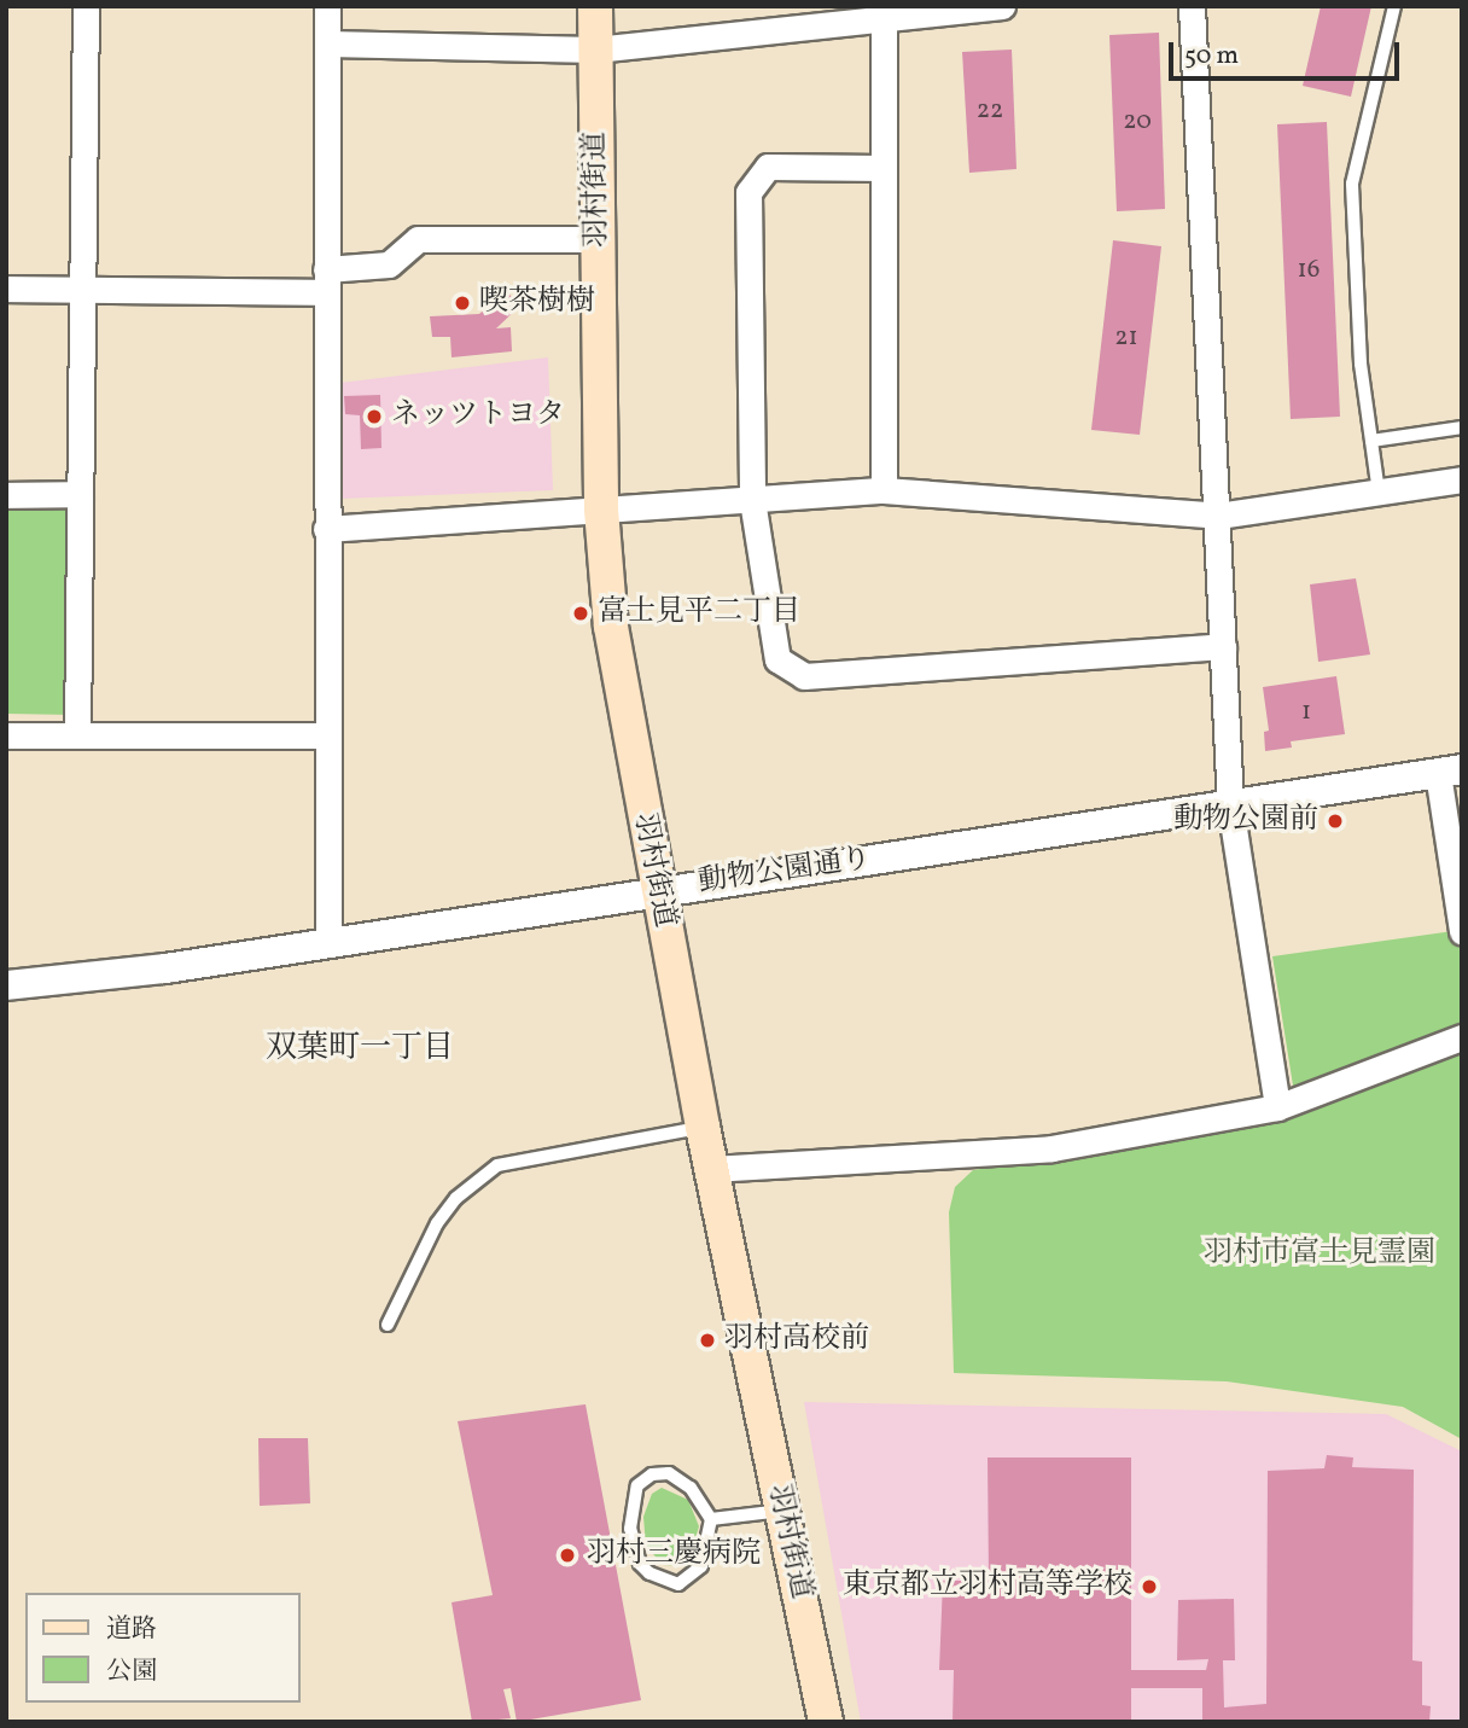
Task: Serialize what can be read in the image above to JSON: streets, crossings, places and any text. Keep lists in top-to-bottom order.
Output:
{
  "streets": {
    "main road": ["羽村街道"],
    "street": ["動物公園通り"]
  },
  "crossings": [
    ["羽村街道", "動物公園通り"]
  ],
  "districts": ["双葉町一丁目"],
  "parks": ["羽村市富士見霊園"],
  "places": [
    "喫茶樹樹",
    "ネッツトヨタ",
    "富士見平二丁目",
    "動物公園前",
    "羽村高校前",
    "羽村三慶病院",
    "東京都立羽村高等学校"
  ],
  "house_numbers": [
    "22",
    "20",
    "16",
    "21",
    "1"
  ],
  "legend": ["道路", "公園"],
  "scale_bar": "50 m"
}
